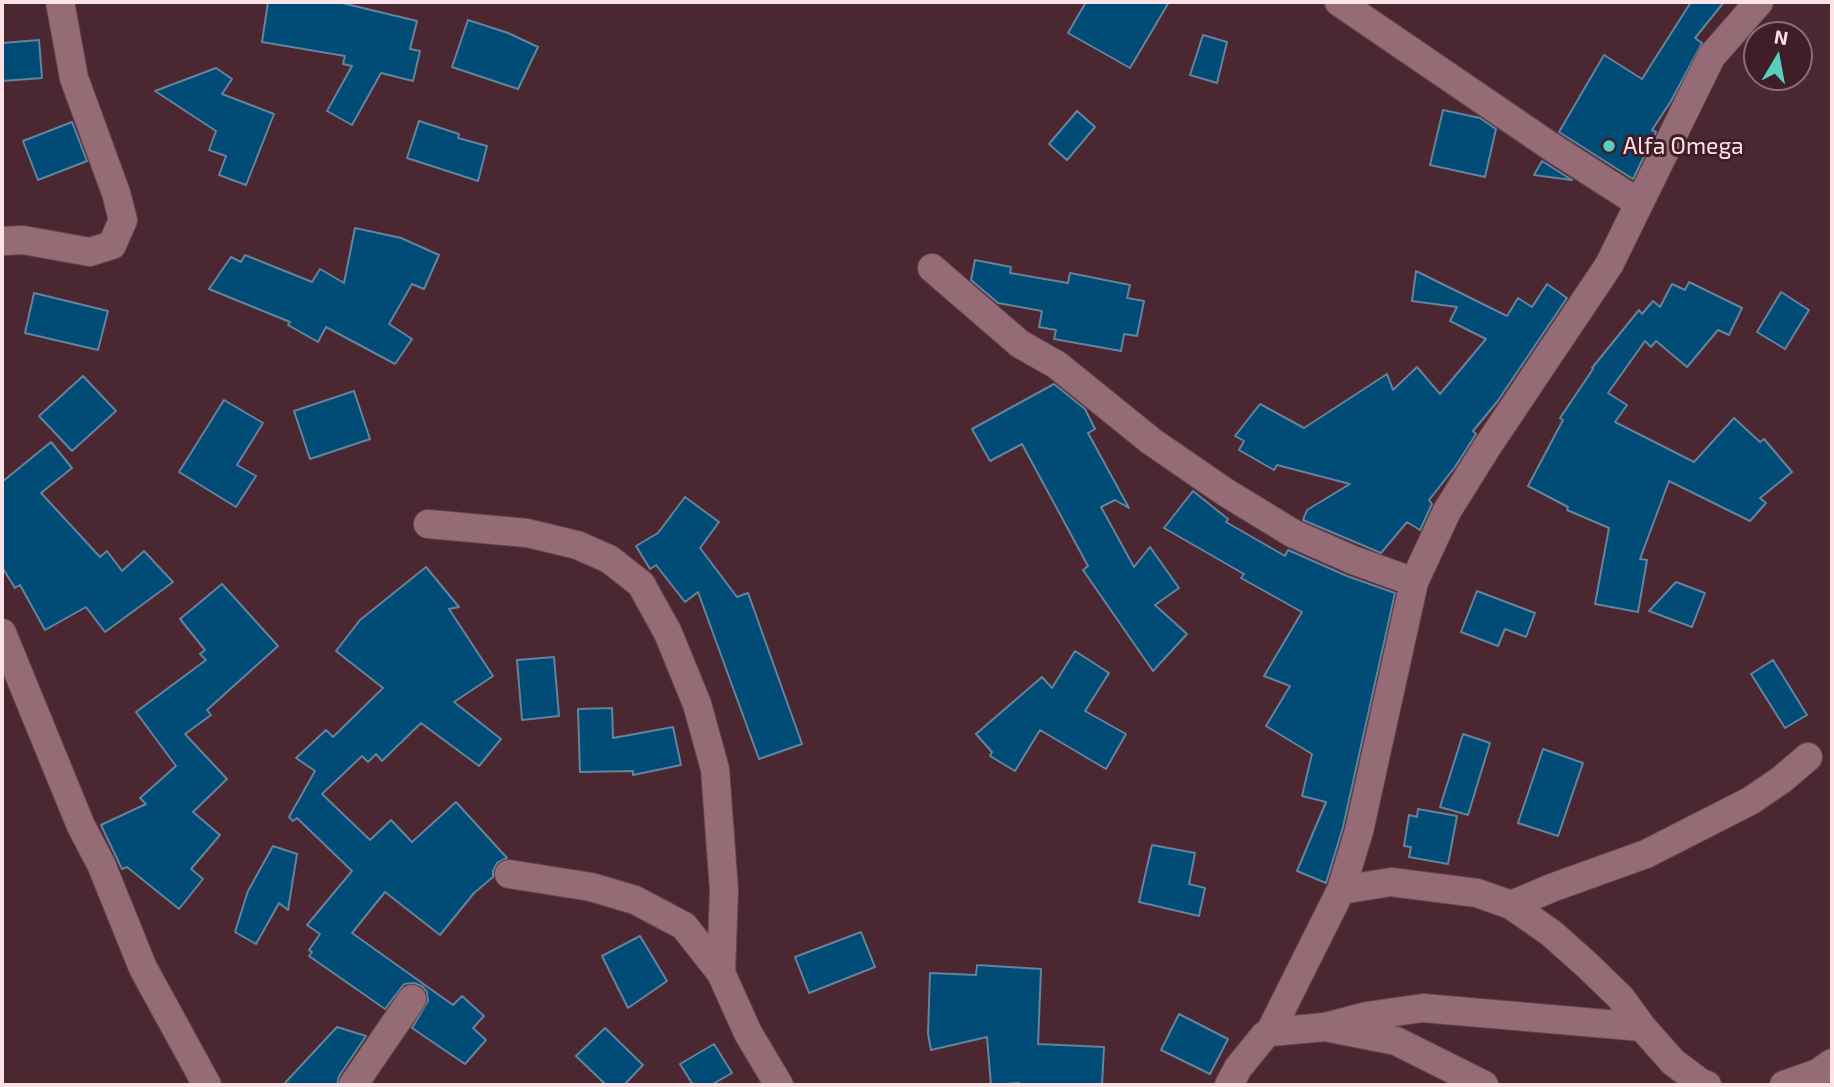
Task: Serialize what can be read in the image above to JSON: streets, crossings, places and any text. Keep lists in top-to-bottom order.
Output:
{
  "places": ["Alfa Omega"],
  "north": "top"
}
